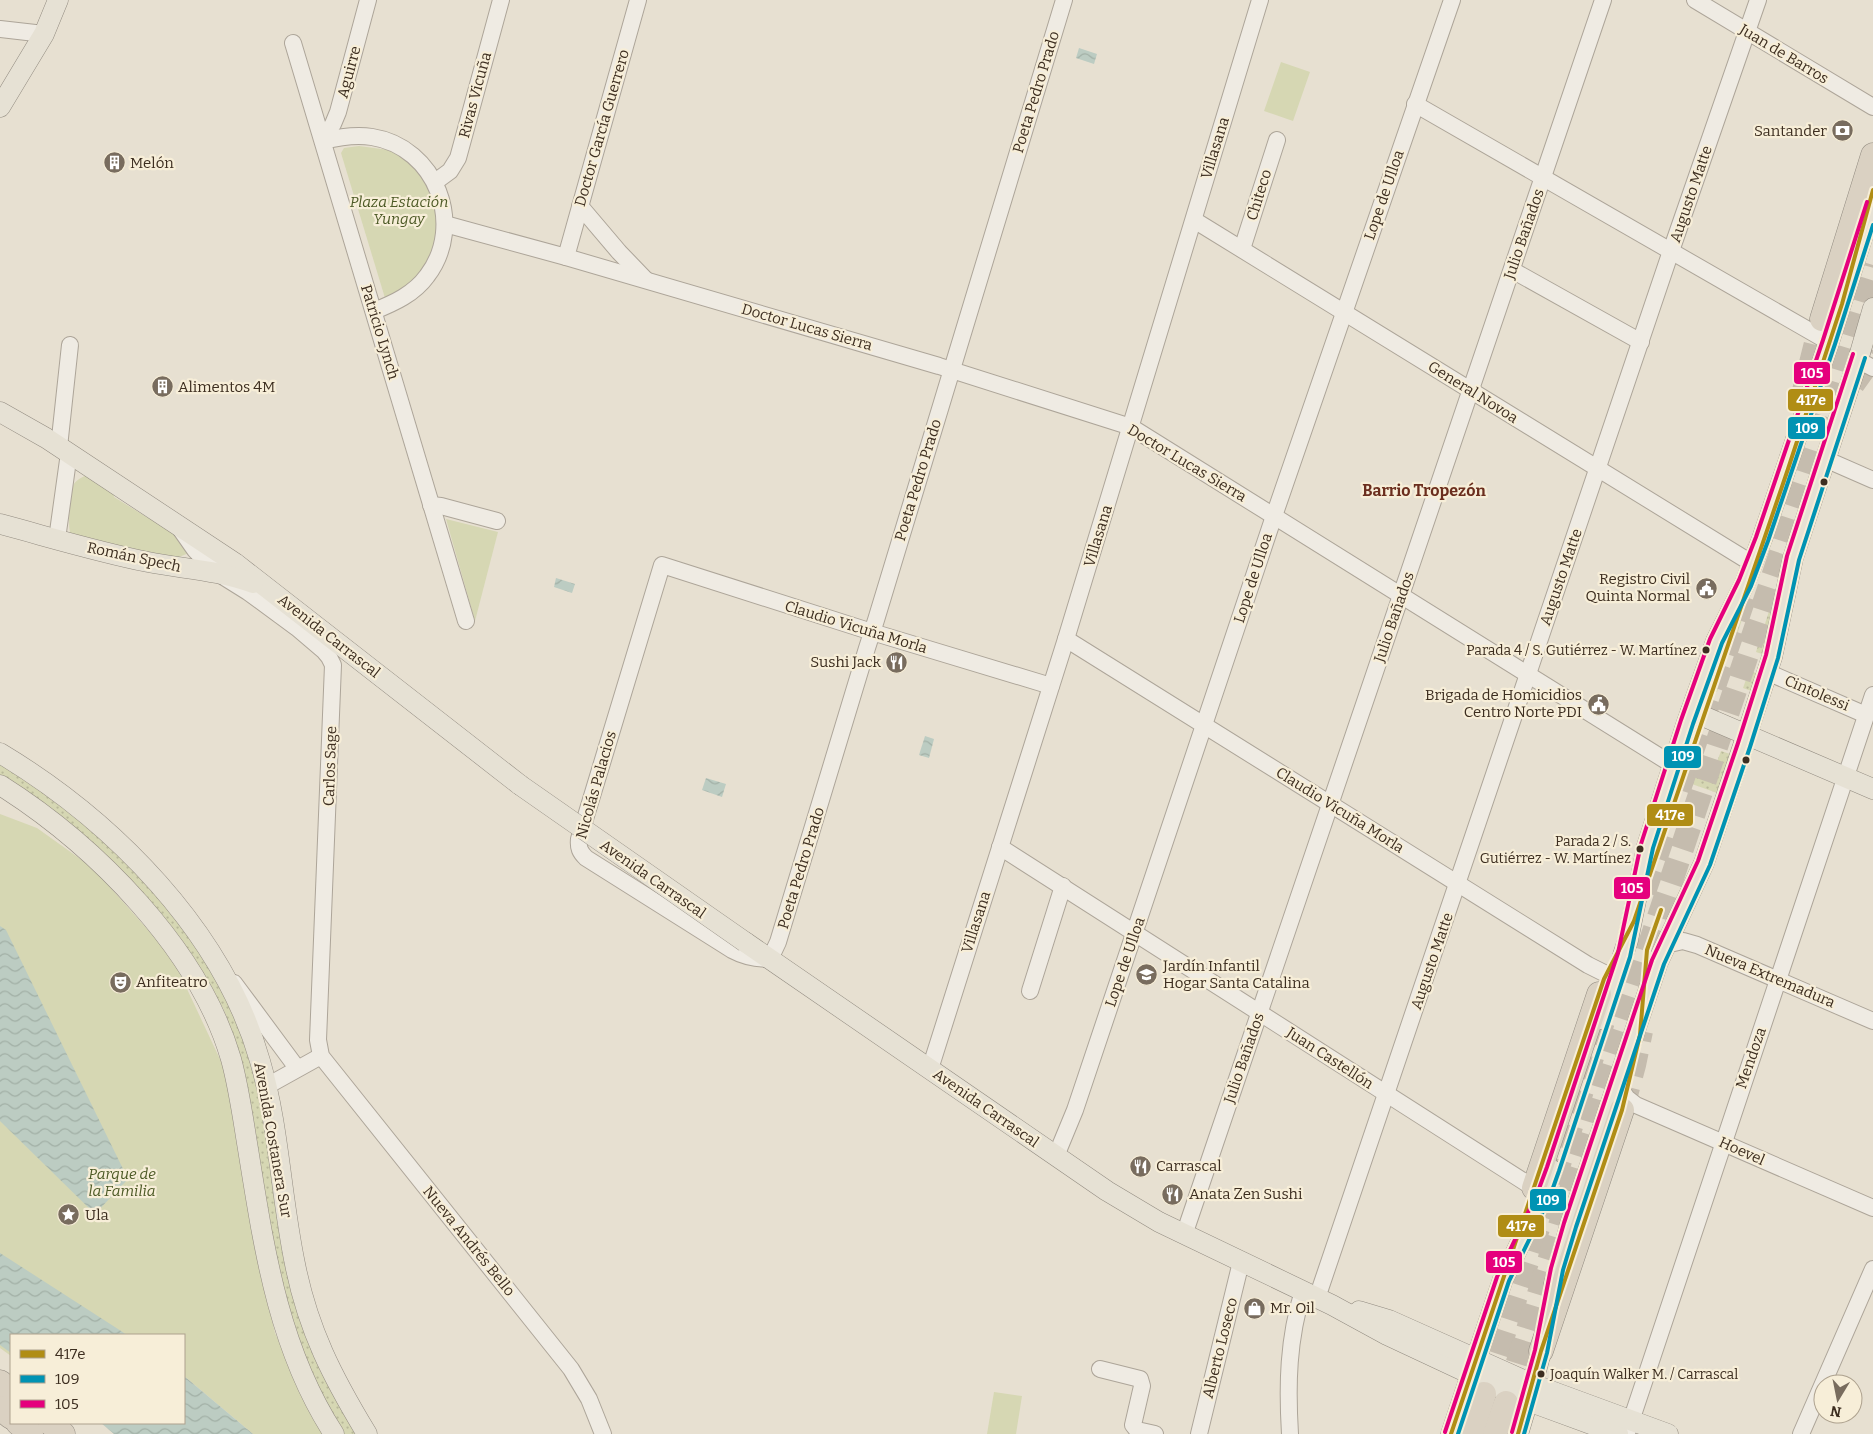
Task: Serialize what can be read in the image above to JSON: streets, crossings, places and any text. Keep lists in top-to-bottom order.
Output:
{
  "streets": {
    "main road": ["Román Spech", "Avenida Carrascal", "Avenida Costanera Sur"],
    "street": [
      "Juan de Barros",
      "Aguirre",
      "Poeta Pedro Prado",
      "Rivas Vicuña",
      "Doctor García Guerrero",
      "Villasana",
      "Augusto Matte",
      "Chiteco",
      "Lope de Ulloa",
      "Julio Bañados",
      "Doctor Lucas Sierra",
      "Patricio Lynch",
      "General Novoa",
      "Claudio Vicuña Morla",
      "Cintolessi",
      "Carlos Sage",
      "Nicolás Palacios",
      "Nueva Extremadura",
      "Juan Castellón",
      "Mendoza",
      "Hoevel",
      "Nueva Andrés Bello",
      "Alberto Loseco"
    ]
  },
  "crossings": [
    ["Juan de Barros", "Augusto Matte"],
    ["Aguirre", "Patricio Lynch"],
    ["Poeta Pedro Prado", "Doctor Lucas Sierra"],
    ["Poeta Pedro Prado", "Claudio Vicuña Morla"],
    ["Poeta Pedro Prado", "Avenida Carrascal"],
    ["Poeta Pedro Prado", "Nicolás Palacios"],
    ["Doctor García Guerrero", "Doctor Lucas Sierra"],
    ["Villasana", "Doctor Lucas Sierra"],
    ["Villasana", "General Novoa"],
    ["Villasana", "Claudio Vicuña Morla"],
    ["Villasana", "Avenida Carrascal"],
    ["Villasana", "Juan Castellón"],
    ["Augusto Matte", "Doctor Lucas Sierra"],
    ["Augusto Matte", "General Novoa"],
    ["Augusto Matte", "Claudio Vicuña Morla"],
    ["Augusto Matte", "Avenida Carrascal"],
    ["Augusto Matte", "Juan Castellón"],
    ["Chiteco", "General Novoa"],
    ["Lope de Ulloa", "Doctor Lucas Sierra"],
    ["Lope de Ulloa", "General Novoa"],
    ["Lope de Ulloa", "Claudio Vicuña Morla"],
    ["Lope de Ulloa", "Avenida Carrascal"],
    ["Lope de Ulloa", "Juan Castellón"],
    ["Julio Bañados", "Doctor Lucas Sierra"],
    ["Julio Bañados", "General Novoa"],
    ["Julio Bañados", "Claudio Vicuña Morla"],
    ["Julio Bañados", "Avenida Carrascal"],
    ["Julio Bañados", "Juan Castellón"],
    ["Román Spech", "Avenida Carrascal"],
    ["Román Spech", "Carlos Sage"],
    ["Claudio Vicuña Morla", "Nicolás Palacios"],
    ["Avenida Carrascal", "Carlos Sage"],
    ["Avenida Carrascal", "Nicolás Palacios"],
    ["Avenida Carrascal", "Mendoza"],
    ["Avenida Carrascal", "Alberto Loseco"],
    ["Cintolessi", "Mendoza"],
    ["Carlos Sage", "Nueva Andrés Bello"],
    ["Nueva Extremadura", "Mendoza"],
    ["Mendoza", "Hoevel"]
  ],
  "districts": ["Barrio Tropezón"],
  "parks": ["Plaza Estación Yungay", "Parque de la Familia"],
  "places": {
    "bank": ["Santander"],
    "building": ["Melón", "Alimentos 4M"],
    "public building": ["Registro Civil Quinta Normal", "Brigada de Homicidios Centro Norte PDI"],
    "other": ["Parada 4 / S. Gutiérrez - W. Martínez", "Parada 2 / S. Gutiérrez - W. Martínez", "Joaquín Walker M. / Carrascal"],
    "restaurant": ["Sushi Jack", "Carrascal", "Anata Zen Sushi"],
    "school or university": ["Jardín Infantil Hogar Santa Catalina"],
    "theatre": ["Anfiteatro"],
    "place": ["Ula"],
    "shop": ["Mr. Oil"]
  },
  "lines": ["transit line 417e", "transit line 105", "transit line 109"],
  "legend": ["417e", "109", "105"],
  "north": "bottom"
}
